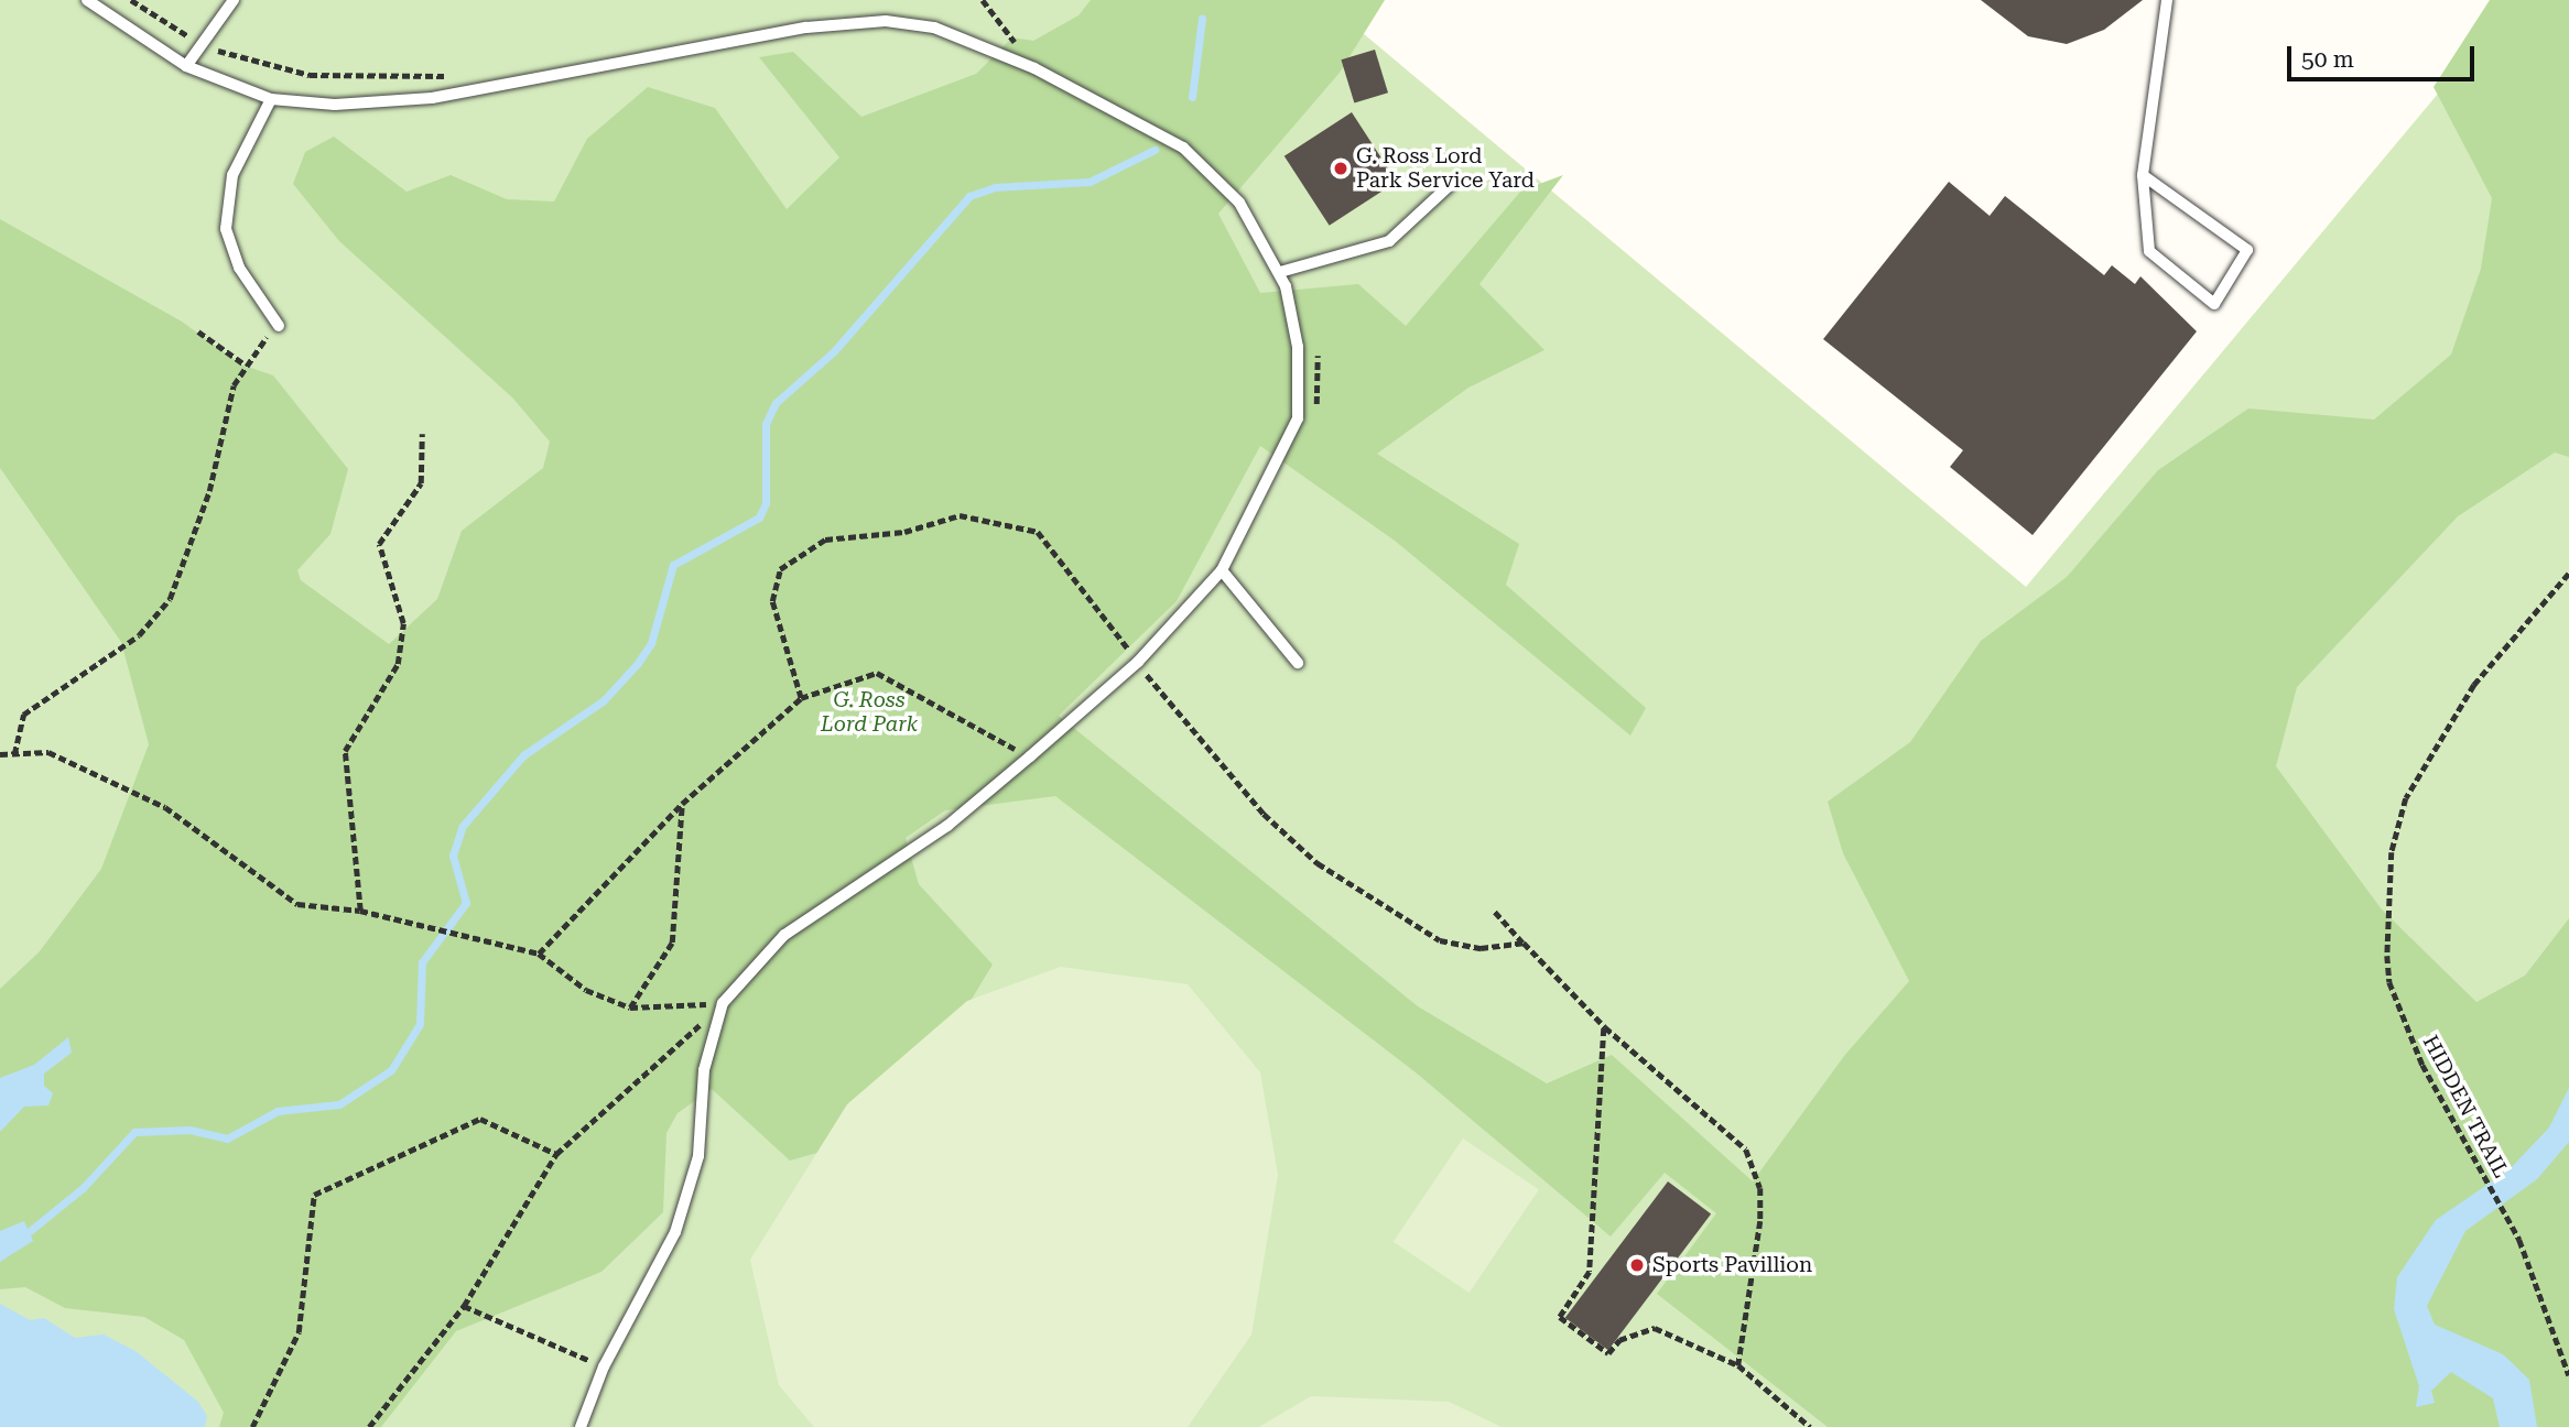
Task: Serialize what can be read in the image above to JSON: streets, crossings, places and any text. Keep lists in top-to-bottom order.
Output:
{
  "streets": {
    "path": ["HIDDEN TRAIL"]
  },
  "parks": ["G. Ross Lord Park"],
  "places": ["G. Ross Lord Park Service Yard", "Sports Pavillion"],
  "scale_bar": "50 m"
}
